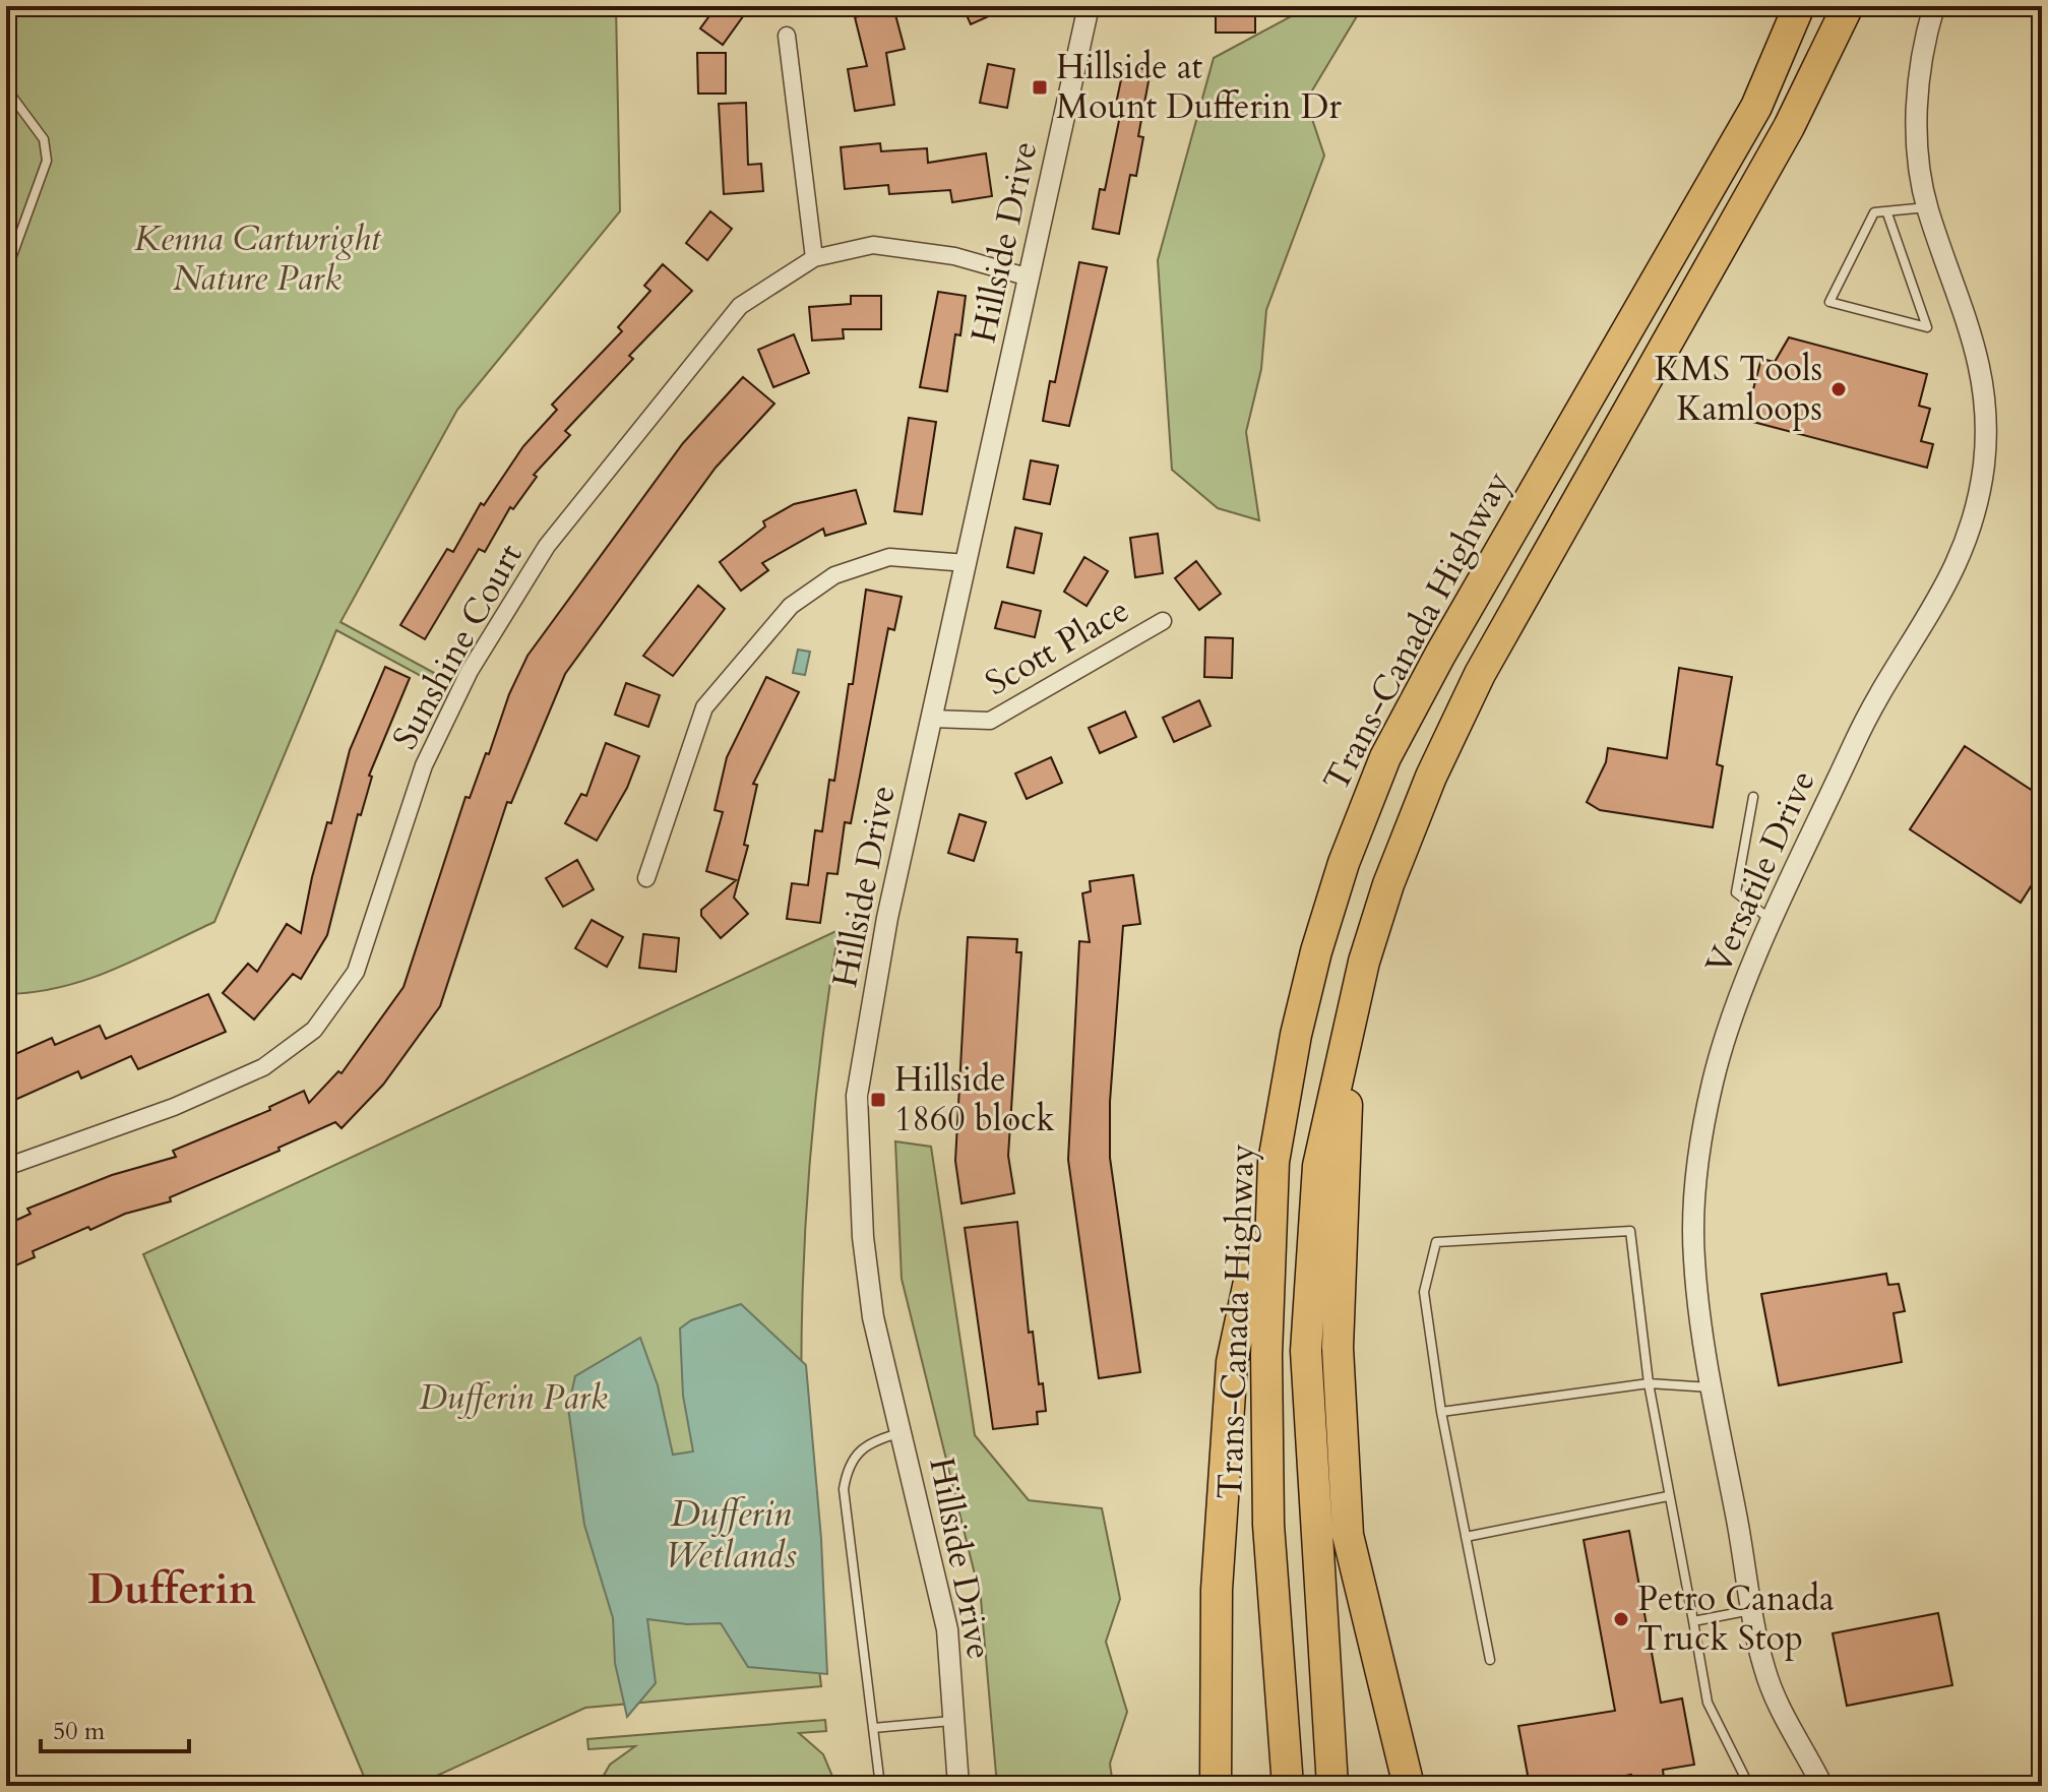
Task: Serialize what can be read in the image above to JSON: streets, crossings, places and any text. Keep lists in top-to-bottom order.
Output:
{
  "streets": {
    "highway": ["Trans-Canada Highway"],
    "street": [
      "Hillside Drive",
      "Sunshine Court",
      "Scott Place",
      "Versatile Drive"
    ]
  },
  "crossings": [
    ["Hillside Drive", "Sunshine Court"],
    ["Hillside Drive", "Scott Place"]
  ],
  "districts": ["Dufferin"],
  "water": ["Dufferin Wetlands"],
  "parks": ["Kenna Cartwright Nature Park", "Dufferin Park"],
  "places": {
    "transit": ["Hillside at Mount Dufferin Dr", "Hillside 1860 block"],
    "other": ["KMS Tools Kamloops", "Petro Canada Truck Stop"]
  },
  "scale_bar": "50 m"
}
